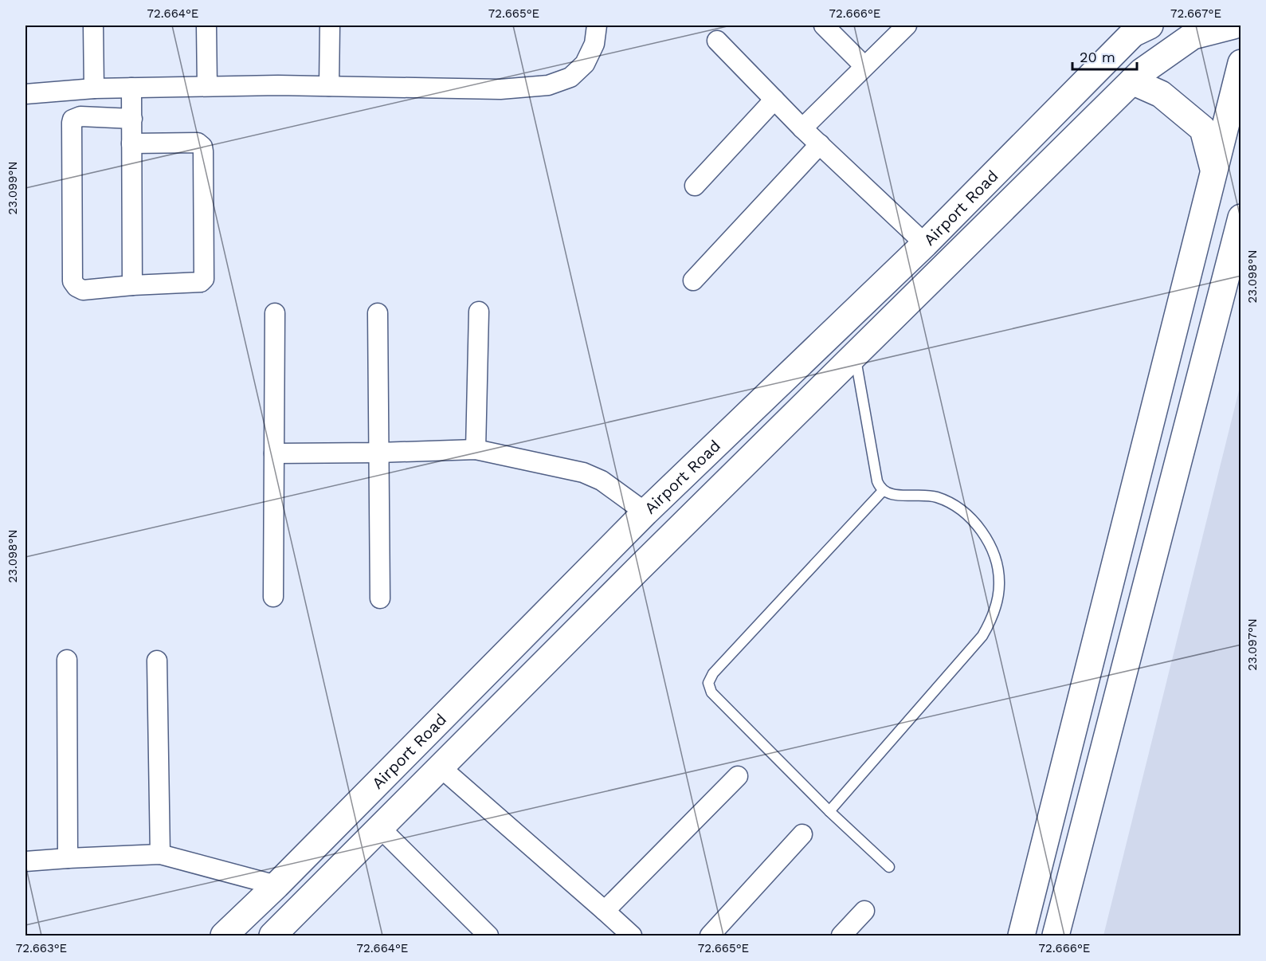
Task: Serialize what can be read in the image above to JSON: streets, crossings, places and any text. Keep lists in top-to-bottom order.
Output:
{
  "streets": {
    "main road": ["Airport Road"]
  },
  "scale_bar": "20 m",
  "coordinates": [
    "72.664°E",
    "72.665°E",
    "72.666°E",
    "72.667°E",
    "23.099°N",
    "23.098°N",
    "23.097°N",
    "72.663°E"
  ]
}
